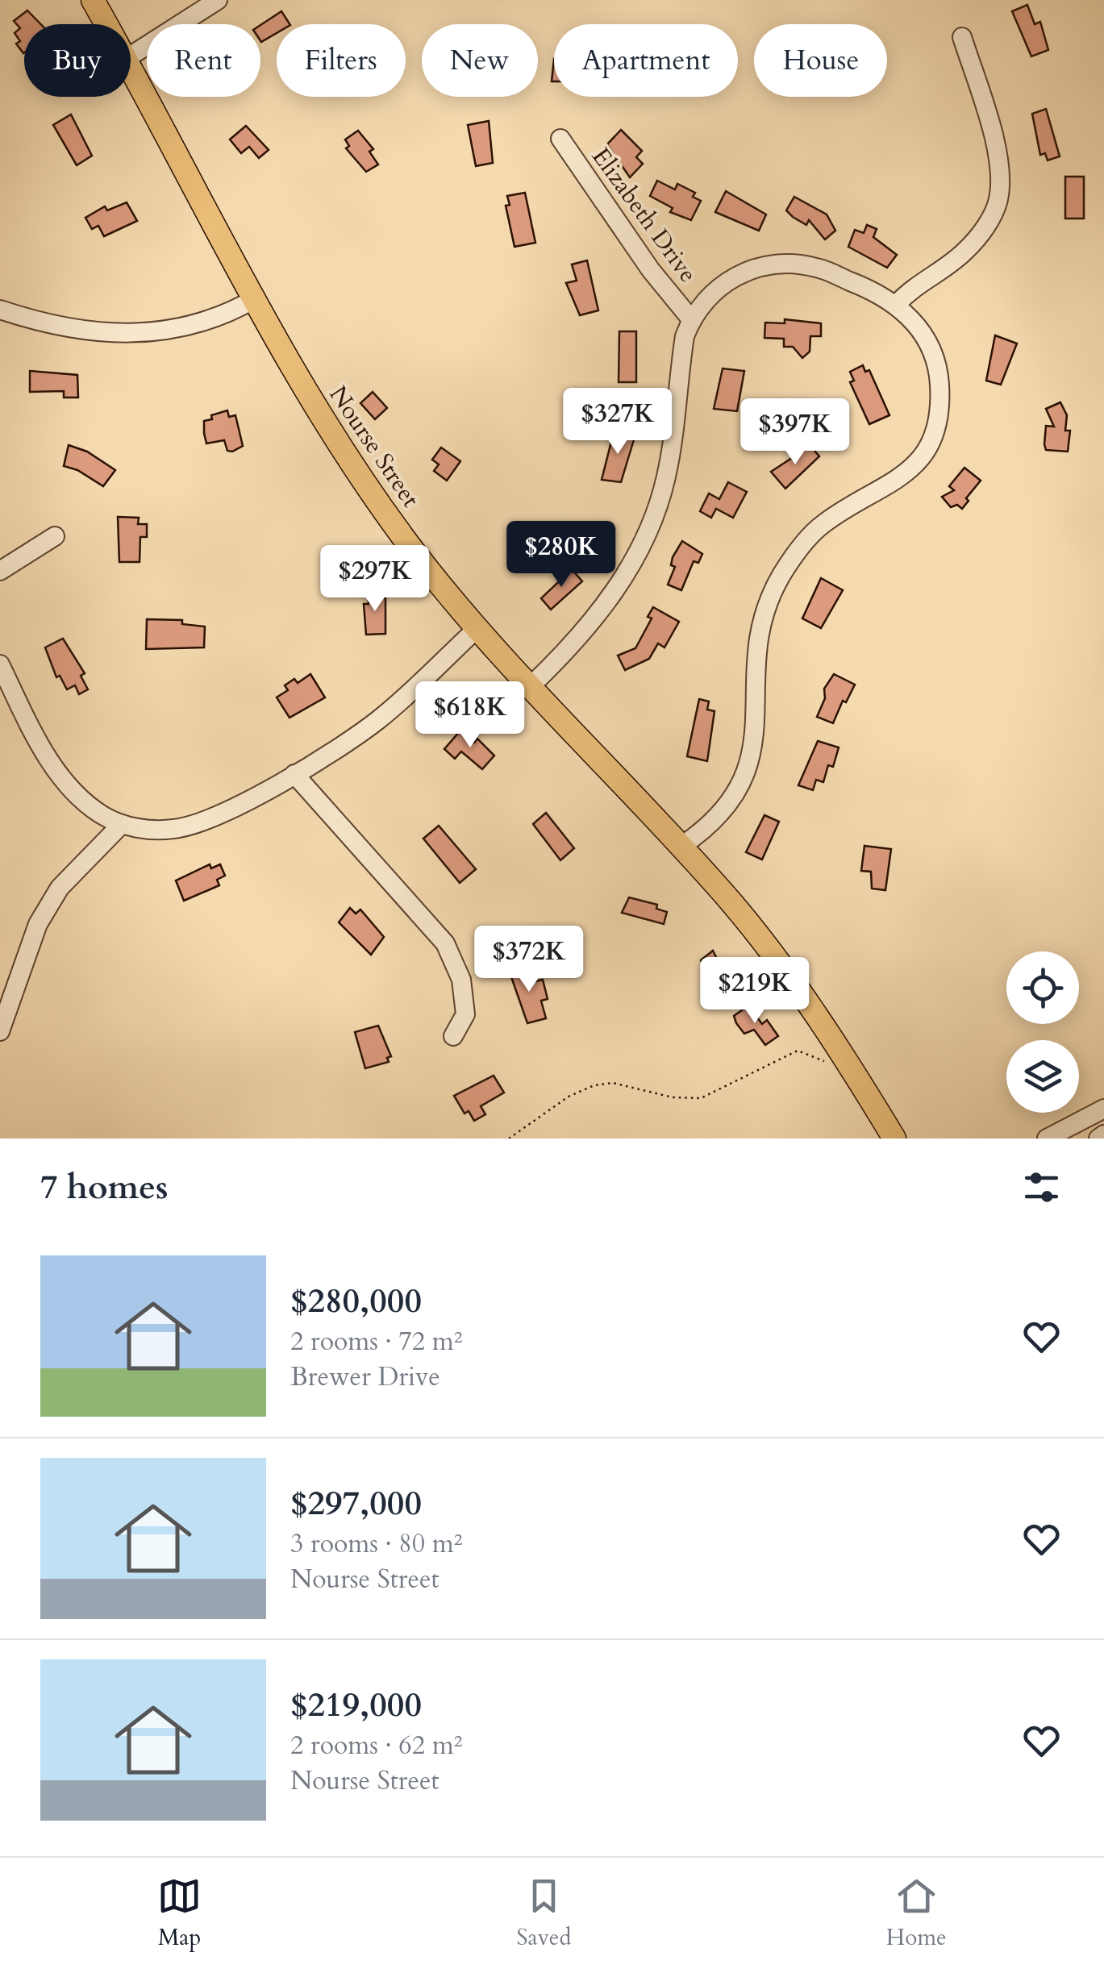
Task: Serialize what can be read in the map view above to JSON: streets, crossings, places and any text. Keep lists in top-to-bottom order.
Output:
{
  "streets": {
    "main road": ["Nourse Street"],
    "street": ["Elizabeth Drive"]
  },
  "page": {
    "chip": [
      "Buy",
      "Rent",
      "Filters",
      "New",
      "Apartment",
      "House"
    ],
    "price": [
      "$327K",
      "$397K",
      "$280K",
      "$297K",
      "$618K",
      "$372K",
      "$219K"
    ],
    "heading": "7 homes",
    "list": [
      {
        "name": "$280,000",
        "note": "2 rooms · 72 m² · Brewer Drive"
      },
      {
        "name": "$297,000",
        "note": "3 rooms · 80 m² · Nourse Street"
      },
      {
        "name": "$219,000",
        "note": "2 rooms · 62 m² · Nourse Street"
      }
    ],
    "tabs": ["Map", "Saved", "Home"]
  }
}
